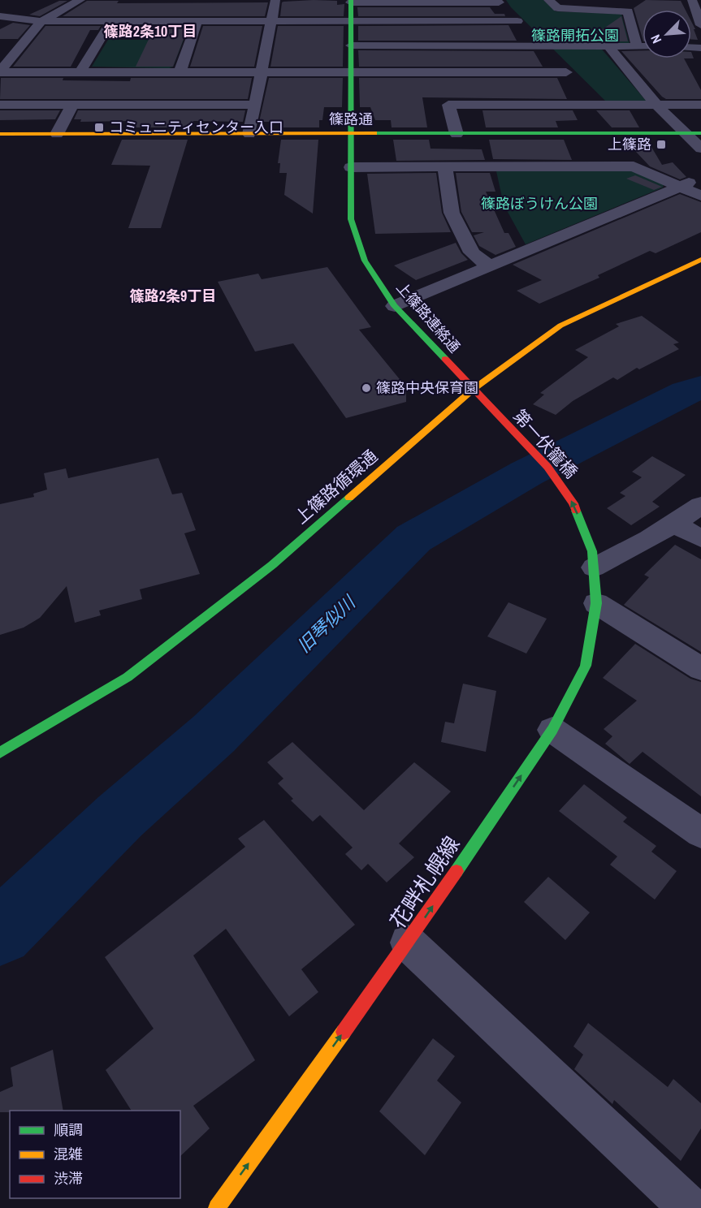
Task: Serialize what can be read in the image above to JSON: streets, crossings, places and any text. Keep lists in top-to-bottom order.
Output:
{
  "streets": {
    "main road": [
      "篠路通",
      "上篠路連絡通",
      "第一伏籠橋",
      "上篠路循環通",
      "花畔札幌線"
    ]
  },
  "crossings": [
    ["篠路通", "上篠路連絡通"],
    ["上篠路連絡通", "第一伏籠橋"],
    ["上篠路連絡通", "上篠路循環通"],
    ["第一伏籠橋", "上篠路循環通"],
    ["第一伏籠橋", "花畔札幌線"]
  ],
  "one_way": ["第一伏籠橋", "花畔札幌線"],
  "districts": ["篠路2条10丁目", "篠路2条9丁目"],
  "water": ["旧琴似川"],
  "parks": ["篠路開拓公園", "篠路ぼうけん公園"],
  "places": {
    "transit": ["コミュニティセンター入口", "上篠路"],
    "other": ["篠路中央保育園"]
  },
  "legend": ["順調", "混雑", "渋滞"],
  "north": "bottom left"
}
